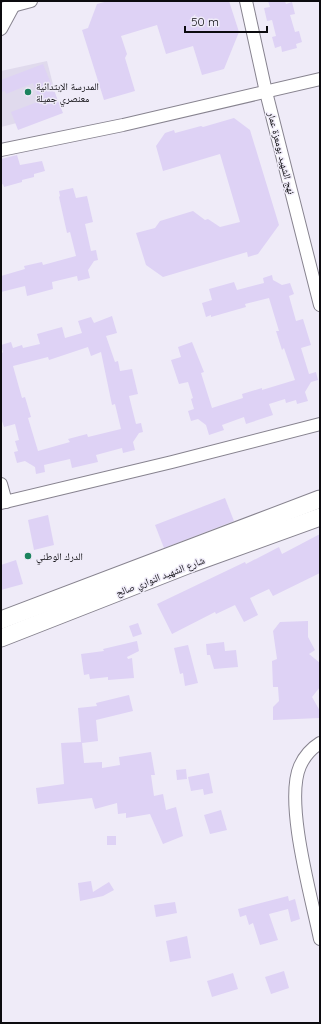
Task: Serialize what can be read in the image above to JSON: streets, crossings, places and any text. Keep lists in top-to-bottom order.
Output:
{
  "streets": {
    "street": ["نهج الشهيد بومعزة عمار", "شارع الشهيد النواري صالح"]
  },
  "places": ["المدرسة الإبتدائية معنصري جميلة", "الدرك الوطني"],
  "scale_bar": "50 m"
}
